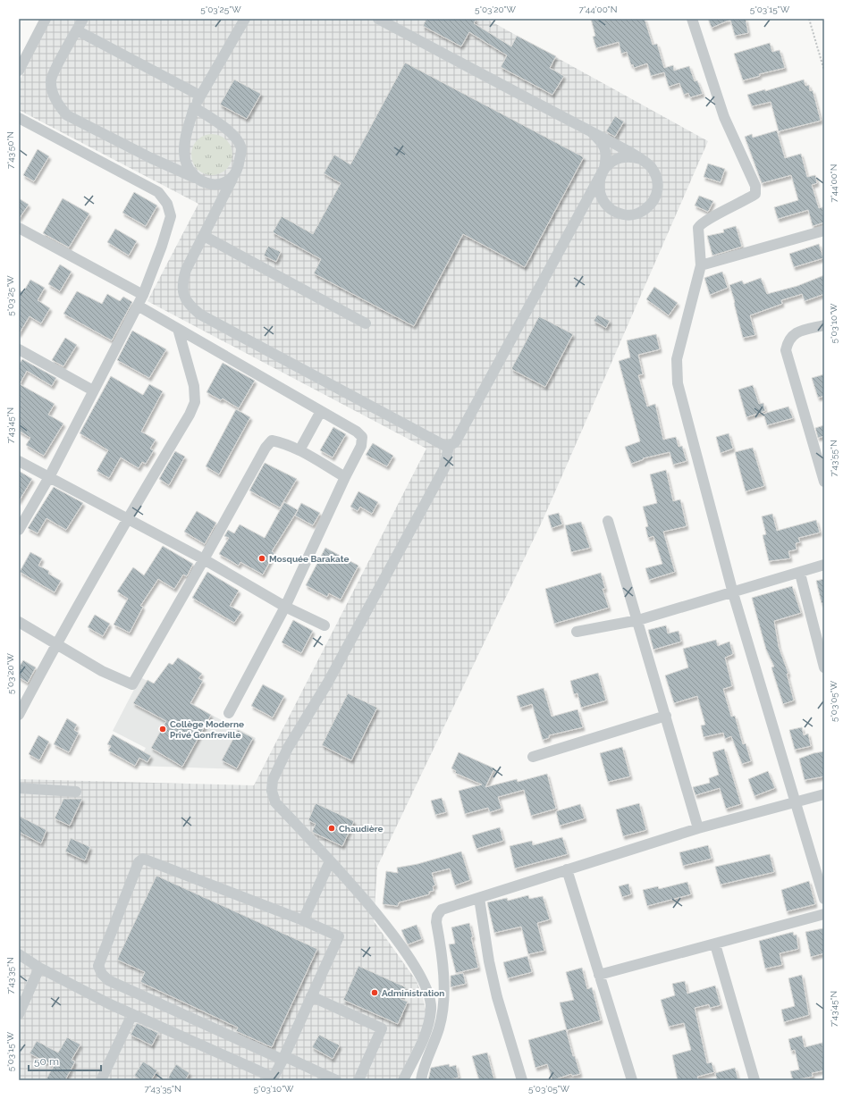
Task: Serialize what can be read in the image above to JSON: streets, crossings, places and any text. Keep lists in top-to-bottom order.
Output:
{
  "places": [
    "Mosquée Barakate",
    "Collège Moderne Privé Gonfreville",
    "Chaudière",
    "Administration"
  ],
  "scale_bar": "50 m",
  "coordinates": [
    "5°03'25\"W",
    "5°03'20\"W",
    "7°44'00\"N",
    "5°03'15\"W",
    "7°43'50\"N",
    "5°03'10\"W",
    "7°43'45\"N",
    "7°43'55\"N",
    "5°03'05\"W",
    "7°43'35\"N"
  ]
}
